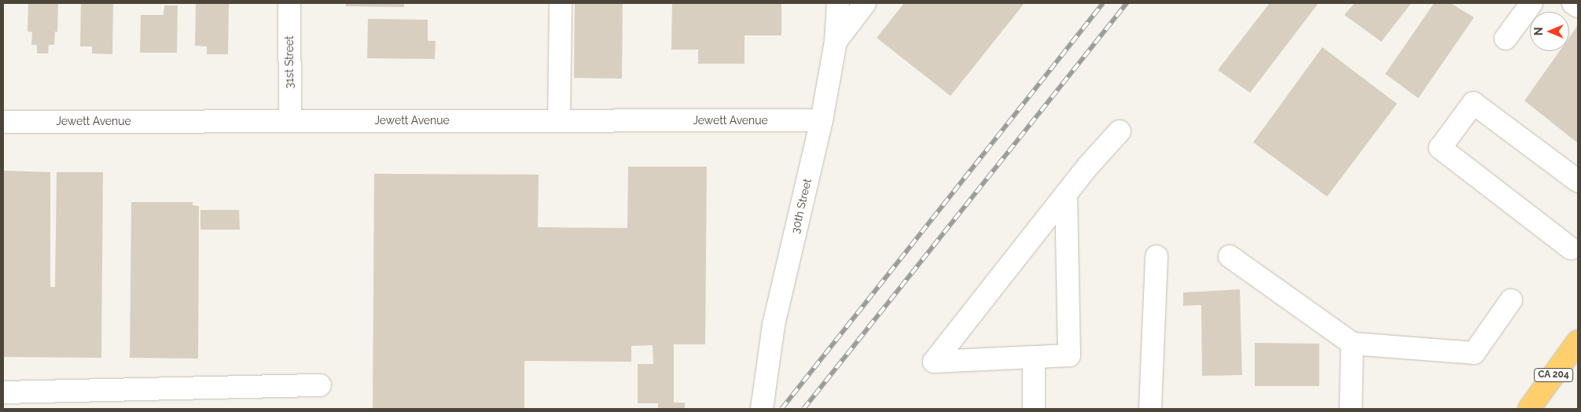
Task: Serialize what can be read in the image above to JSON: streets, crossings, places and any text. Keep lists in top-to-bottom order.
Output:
{
  "streets": {
    "highway": ["CA 204"],
    "street": ["31st Street", "Jewett Avenue", "30th Street"]
  },
  "crossings": [
    ["31st Street", "Jewett Avenue"],
    ["Jewett Avenue", "30th Street"]
  ],
  "north": "left"
}
